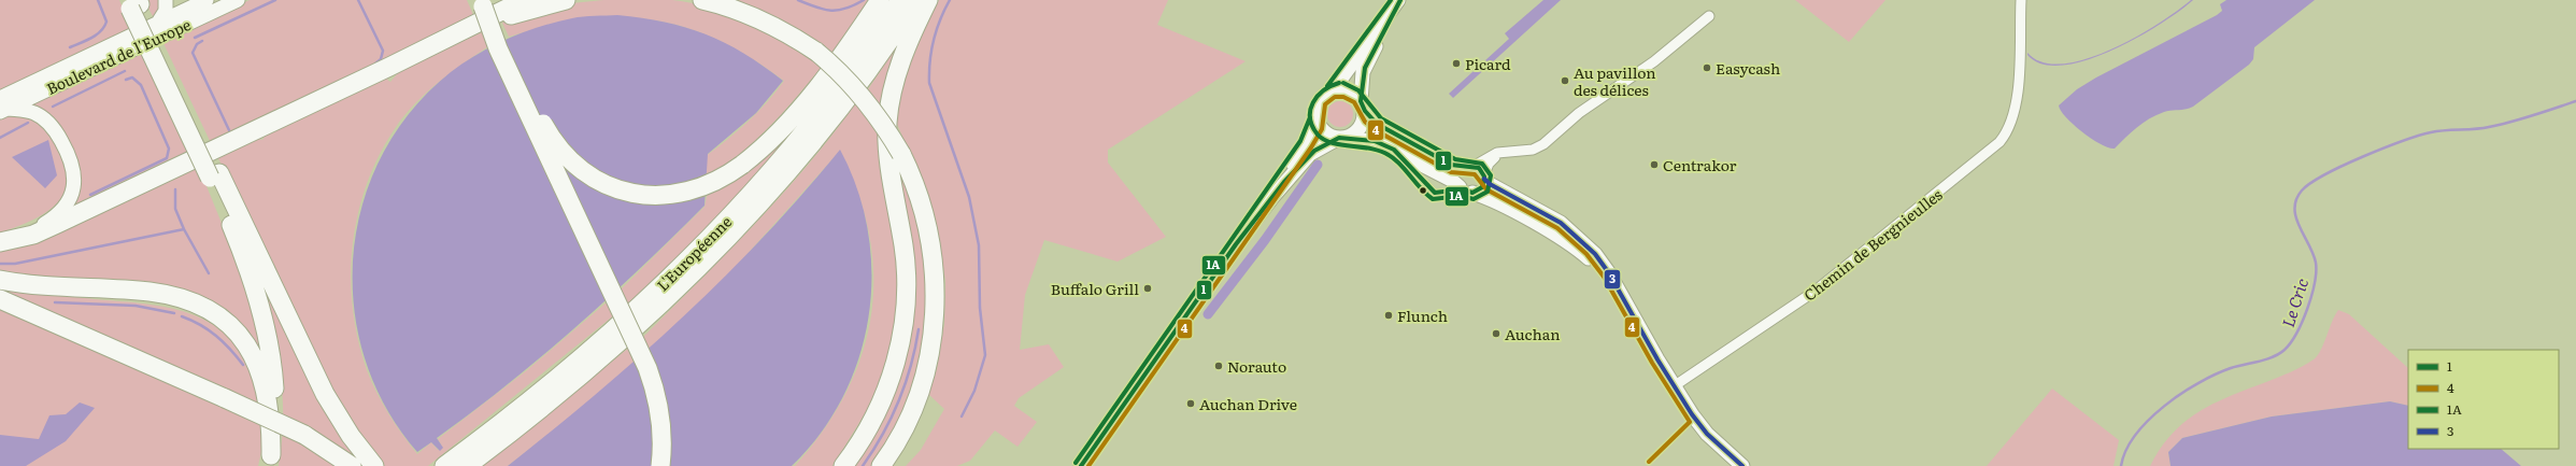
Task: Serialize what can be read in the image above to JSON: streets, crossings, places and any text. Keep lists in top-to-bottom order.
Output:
{
  "streets": {
    "highway": ["L'Européenne"],
    "main road": ["Boulevard de l'Europe"],
    "street": ["Chemin de Bergnieulles"]
  },
  "water": ["Le Cric"],
  "places": [
    "Picard",
    "Easycash",
    "Au pavillon des délices",
    "Centrakor",
    "Buffalo Grill",
    "Flunch",
    "Auchan",
    "Norauto",
    "Auchan Drive"
  ],
  "lines": [
    "transit line 1",
    "transit line 1A",
    "transit line 4",
    "transit line 3"
  ],
  "legend": [
    "1",
    "4",
    "1A",
    "3"
  ]
}
